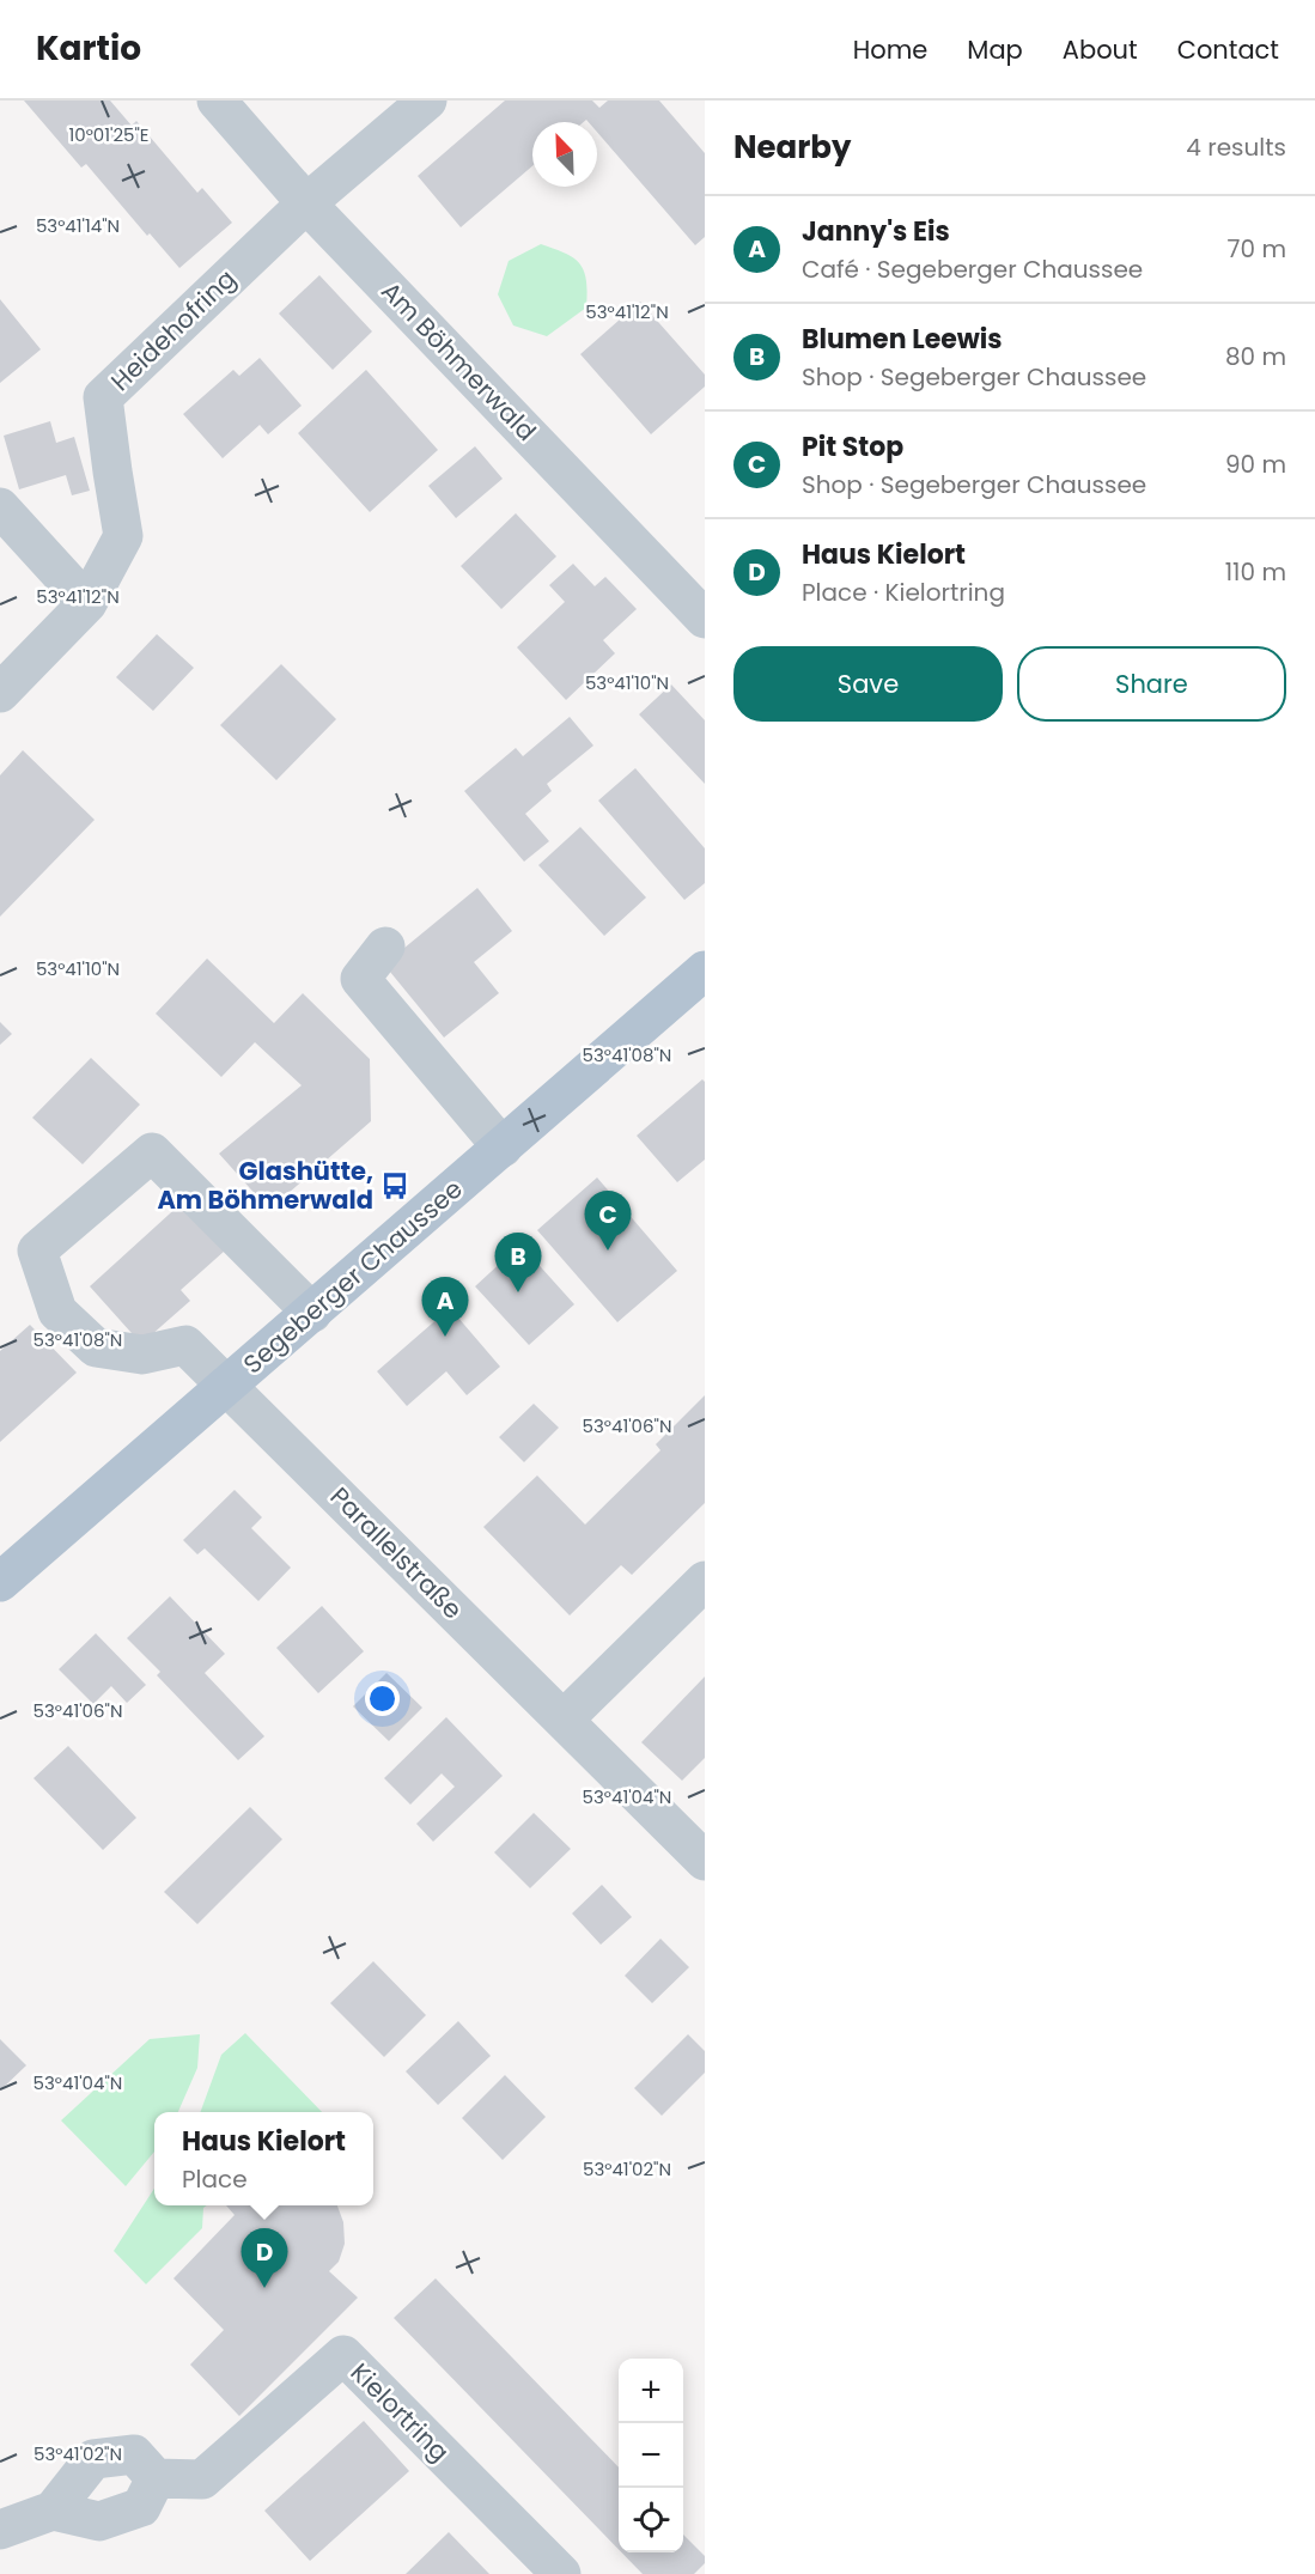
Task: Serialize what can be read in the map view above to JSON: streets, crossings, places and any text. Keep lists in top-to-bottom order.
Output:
{
  "streets": {
    "main road": ["Segeberger Chaussee"],
    "street": [
      "Heidehofring",
      "Am Böhmerwald",
      "Parallelstraße",
      "Kielortring"
    ]
  },
  "crossings": [
    ["Heidehofring", "Am Böhmerwald"],
    ["Segeberger Chaussee", "Parallelstraße"]
  ],
  "places": {
    "bus stop": ["Glashütte, Am Böhmerwald"]
  },
  "north": "top left",
  "page": {
    "header": "Kartio",
    "nav": [
      "Home",
      "Map",
      "About",
      "Contact"
    ],
    "heading": ["Nearby", "4 results"],
    "list": [
      {
        "mark": "A",
        "name": "Janny's Eis",
        "note": "Café · Segeberger Chaussee",
        "value": "70 m"
      },
      {
        "mark": "B",
        "name": "Blumen Leewis",
        "note": "Shop · Segeberger Chaussee",
        "value": "80 m"
      },
      {
        "mark": "C",
        "name": "Pit Stop",
        "note": "Shop · Segeberger Chaussee",
        "value": "90 m"
      },
      {
        "mark": "D",
        "name": "Haus Kielort",
        "note": "Place · Kielortring",
        "value": "110 m"
      }
    ],
    "buttons": ["Save", "Share"],
    "pins": [
      "C",
      "B",
      "A",
      "D"
    ],
    "popup": ["Haus Kielort", "Place"],
    "map_buttons": ["+", "−"]
  },
  "coordinates": [
    "10°01'25\"E",
    "53°41'14\"N",
    "53°41'12\"N",
    "53°41'10\"N",
    "53°41'08\"N",
    "53°41'06\"N",
    "53°41'04\"N",
    "53°41'02\"N"
  ]
}
